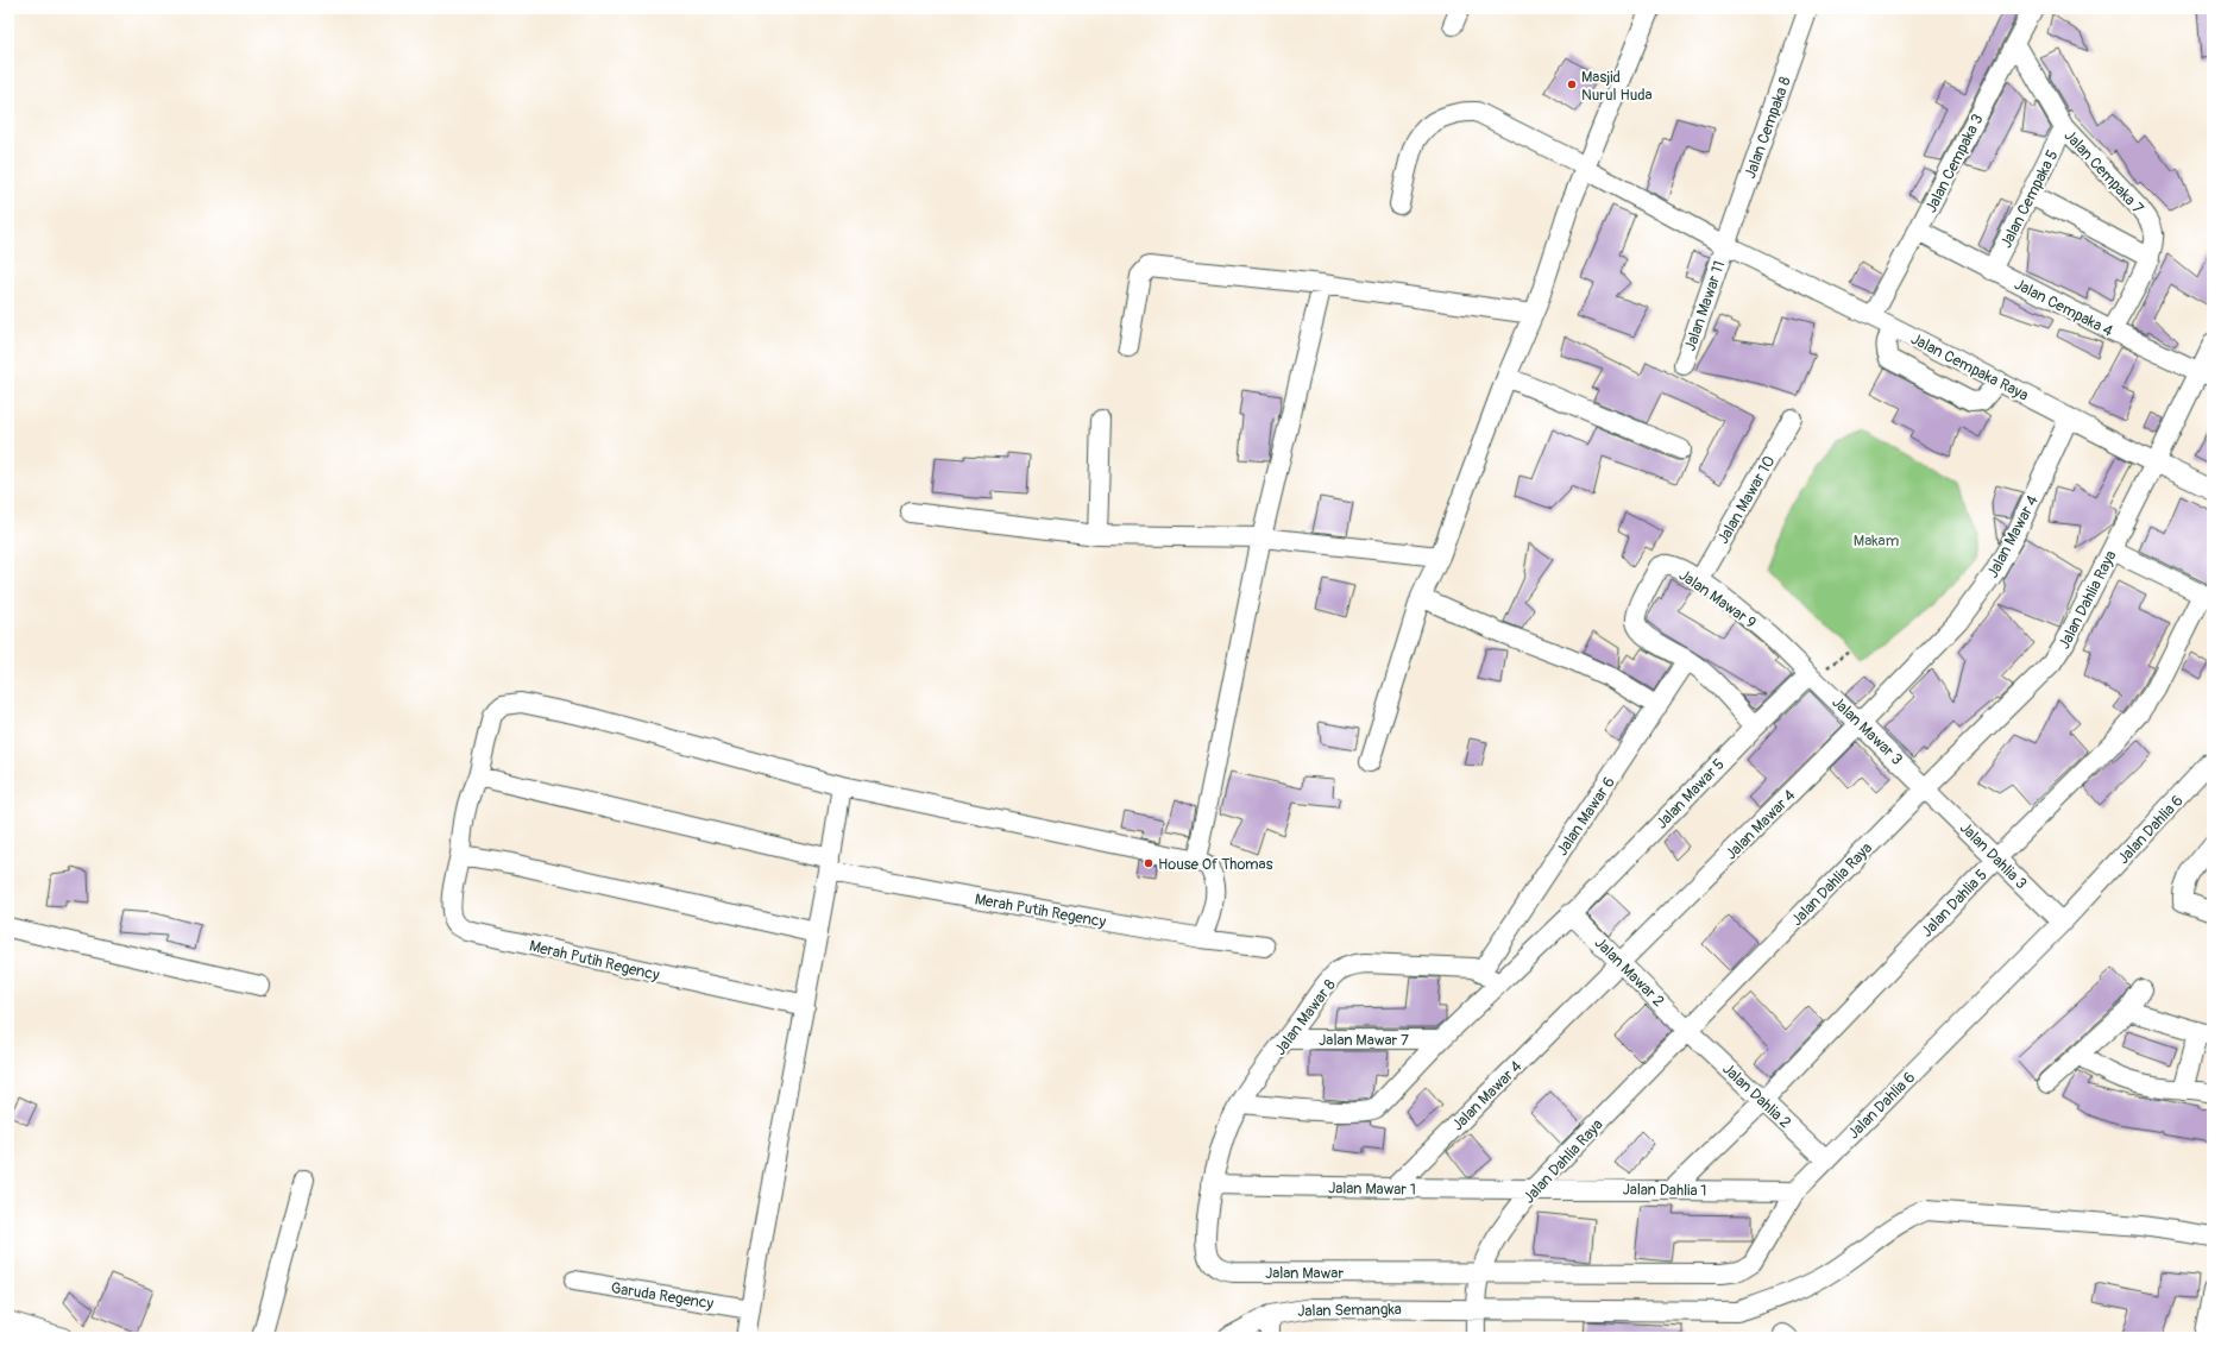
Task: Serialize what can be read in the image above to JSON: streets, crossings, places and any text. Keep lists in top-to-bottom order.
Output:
{
  "streets": {
    "street": [
      "Jalan Cempaka 8",
      "Jalan Cempaka 3",
      "Jalan Cempaka 7",
      "Jalan Cempaka 5",
      "Jalan Mawar 11",
      "Jalan Cempaka 4",
      "Jalan Cempaka Raya",
      "Jalan Mawar 10",
      "Jalan Mawar 4",
      "Jalan Mawar 9",
      "Jalan Dahlia Raya",
      "Jalan Mawar 3",
      "Jalan Mawar 5",
      "Jalan Mawar 6",
      "Jalan Dahlia 6",
      "Jalan Dahlia 3",
      "Jalan Dahlia 5",
      "Merah Putih Regency",
      "Jalan Mawar 2",
      "Jalan Mawar 8",
      "Jalan Mawar 7",
      "Jalan Dahlia 2",
      "Jalan Mawar 1",
      "Jalan Dahlia 1",
      "Jalan Mawar",
      "Garuda Regency",
      "Jalan Semangka"
    ]
  },
  "crossings": [
    ["Jalan Cempaka 8", "Jalan Mawar 11"],
    ["Jalan Cempaka 8", "Jalan Cempaka Raya"],
    ["Jalan Cempaka 3", "Jalan Cempaka 7"],
    ["Jalan Cempaka 3", "Jalan Cempaka 4"],
    ["Jalan Cempaka 3", "Jalan Cempaka Raya"],
    ["Jalan Cempaka 7", "Jalan Cempaka 5"],
    ["Jalan Cempaka 7", "Jalan Cempaka 4"],
    ["Jalan Cempaka 5", "Jalan Cempaka 4"],
    ["Jalan Mawar 11", "Jalan Cempaka Raya"],
    ["Jalan Cempaka 4", "Jalan Dahlia Raya"],
    ["Jalan Cempaka Raya", "Jalan Mawar 4"],
    ["Jalan Cempaka Raya", "Jalan Dahlia Raya"],
    ["Jalan Mawar 10", "Jalan Mawar 9"],
    ["Jalan Mawar 4", "Jalan Mawar 3"],
    ["Jalan Mawar 4", "Jalan Mawar 2"],
    ["Jalan Mawar 4", "Jalan Mawar 1"],
    ["Jalan Mawar 9", "Jalan Mawar 3"],
    ["Jalan Mawar 9", "Jalan Mawar 5"],
    ["Jalan Mawar 9", "Jalan Mawar 6"],
    ["Jalan Dahlia Raya", "Jalan Mawar 3"],
    ["Jalan Dahlia Raya", "Jalan Dahlia 6"],
    ["Jalan Dahlia Raya", "Jalan Dahlia 3"],
    ["Jalan Dahlia Raya", "Jalan Mawar 2"],
    ["Jalan Dahlia Raya", "Jalan Dahlia 2"],
    ["Jalan Dahlia Raya", "Jalan Mawar 1"],
    ["Jalan Dahlia Raya", "Jalan Dahlia 1"],
    ["Jalan Dahlia Raya", "Jalan Mawar"],
    ["Jalan Dahlia Raya", "Jalan Semangka"],
    ["Jalan Mawar 3", "Jalan Mawar 5"],
    ["Jalan Mawar 3", "Jalan Dahlia 3"],
    ["Jalan Mawar 5", "Jalan Mawar 2"],
    ["Jalan Mawar 5", "Jalan Mawar 8"],
    ["Jalan Mawar 5", "Jalan Mawar 7"],
    ["Jalan Mawar 6", "Jalan Mawar 8"],
    ["Jalan Dahlia 6", "Jalan Dahlia 3"],
    ["Jalan Dahlia 6", "Jalan Dahlia 2"],
    ["Jalan Dahlia 6", "Jalan Dahlia 1"],
    ["Jalan Dahlia 6", "Jalan Mawar"],
    ["Jalan Dahlia 6", "Jalan Semangka"],
    ["Jalan Dahlia 3", "Jalan Dahlia 5"],
    ["Jalan Dahlia 5", "Jalan Dahlia 2"],
    ["Jalan Dahlia 5", "Jalan Dahlia 1"],
    ["Jalan Mawar 2", "Jalan Dahlia 2"],
    ["Jalan Mawar 8", "Jalan Mawar 7"],
    ["Jalan Mawar 8", "Jalan Mawar 1"],
    ["Jalan Mawar 8", "Jalan Mawar"],
    ["Jalan Mawar 1", "Jalan Dahlia 1"],
    ["Jalan Mawar 1", "Jalan Mawar"],
    ["Jalan Mawar", "Jalan Semangka"]
  ],
  "parks": ["Makam"],
  "places": ["Masjid Nurul Huda", "House Of Thomas"]
}
